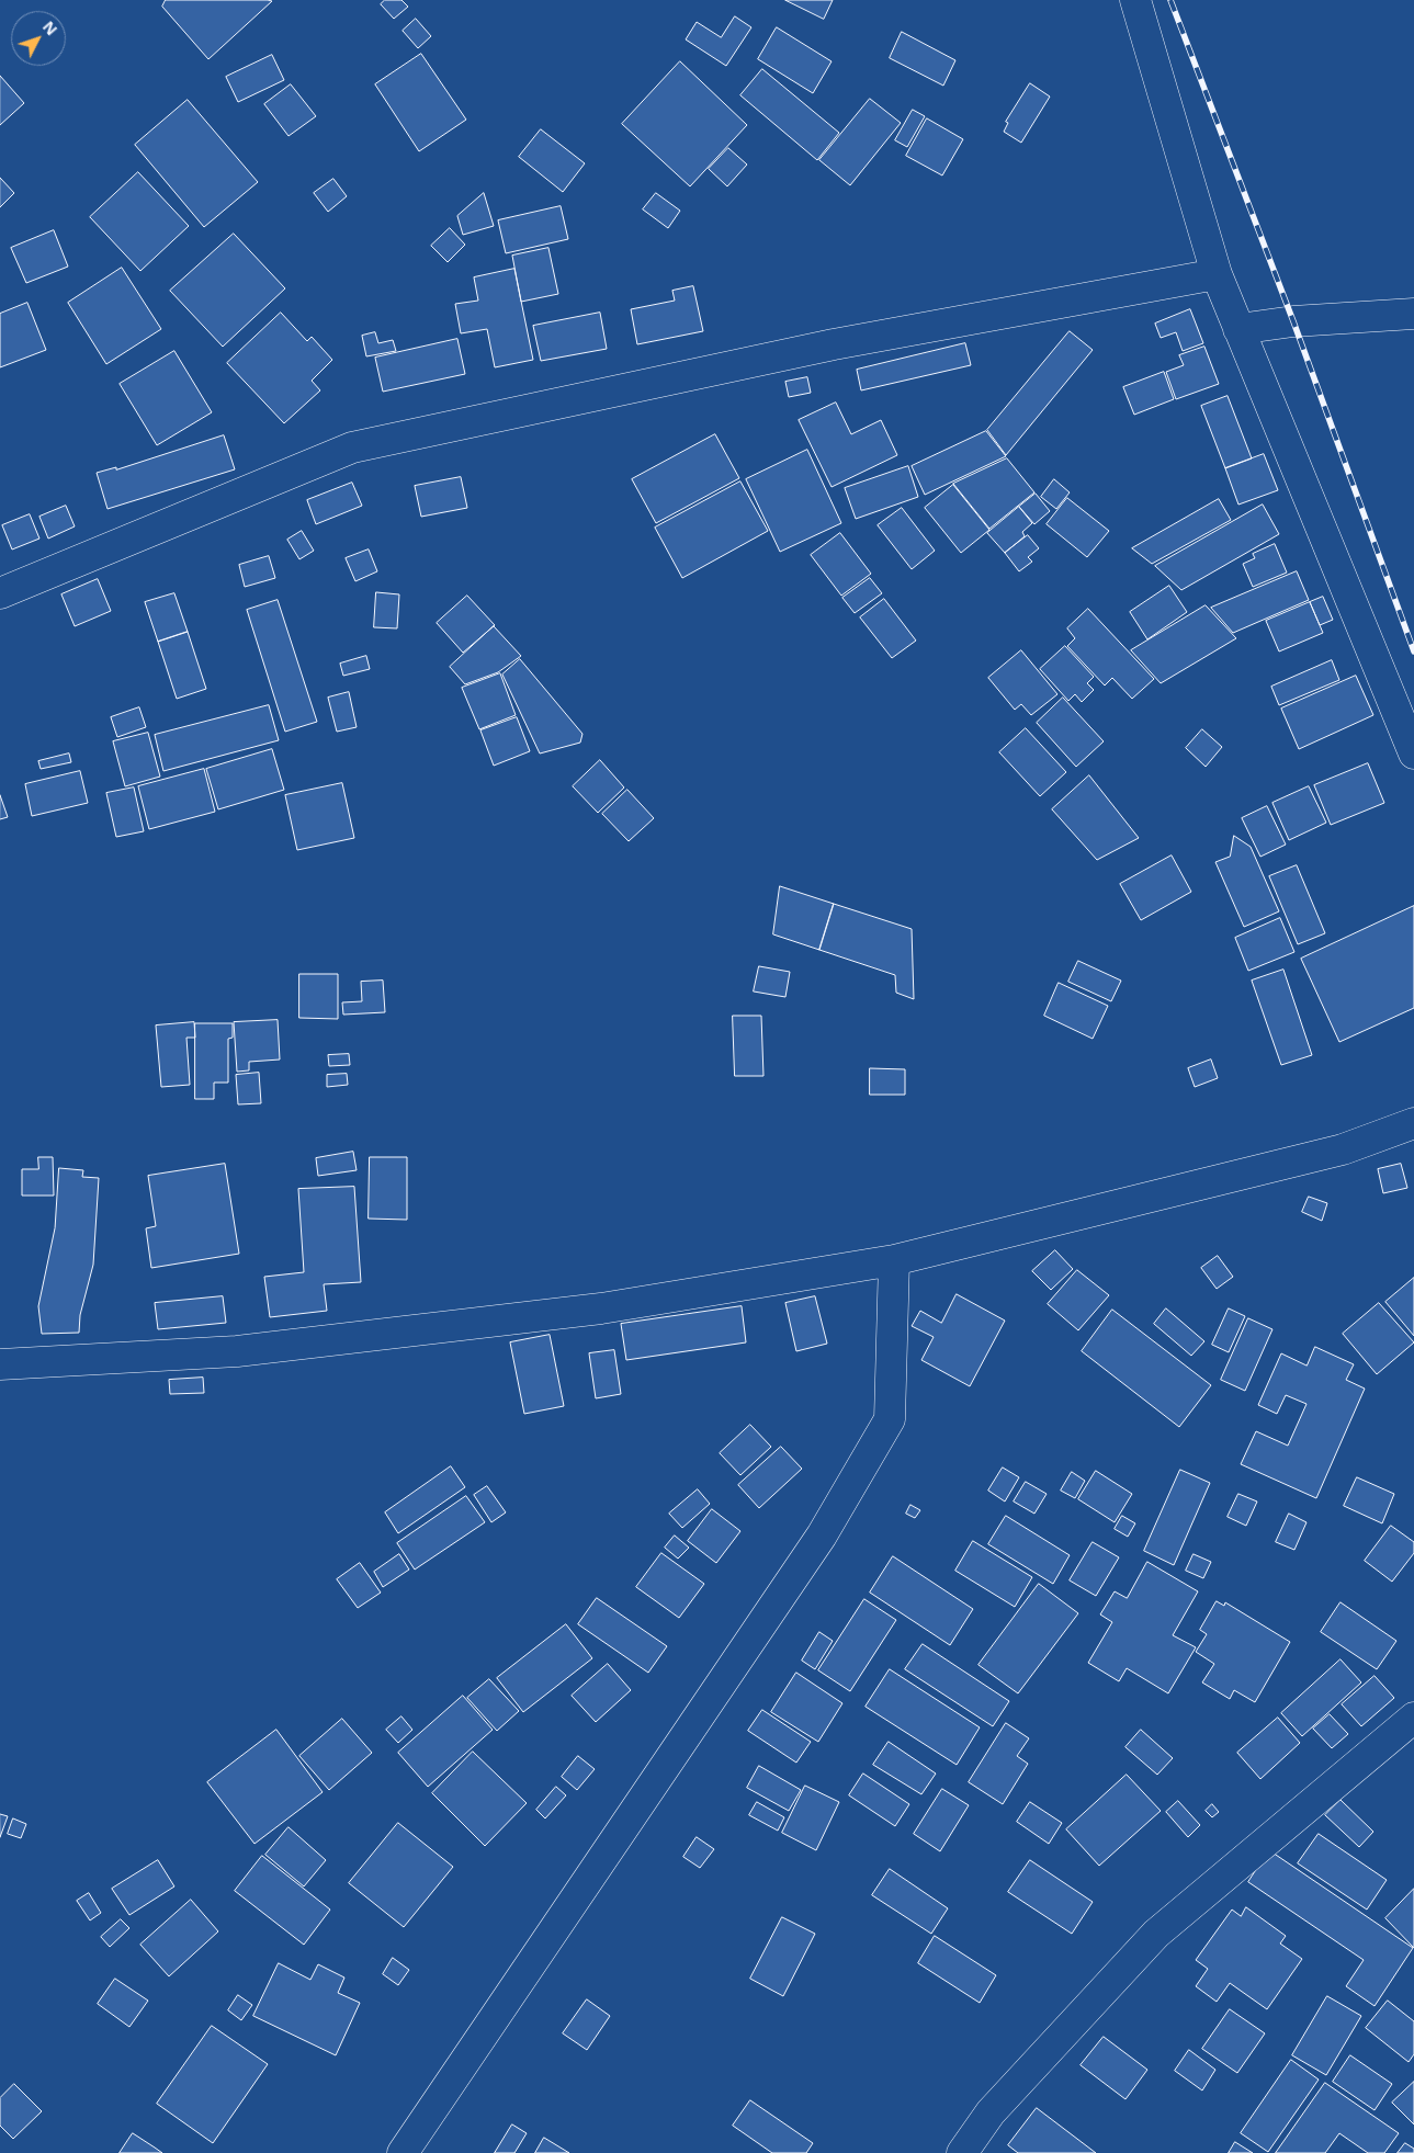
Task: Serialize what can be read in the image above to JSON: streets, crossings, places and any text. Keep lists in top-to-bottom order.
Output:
{
  "north": "top right"
}
